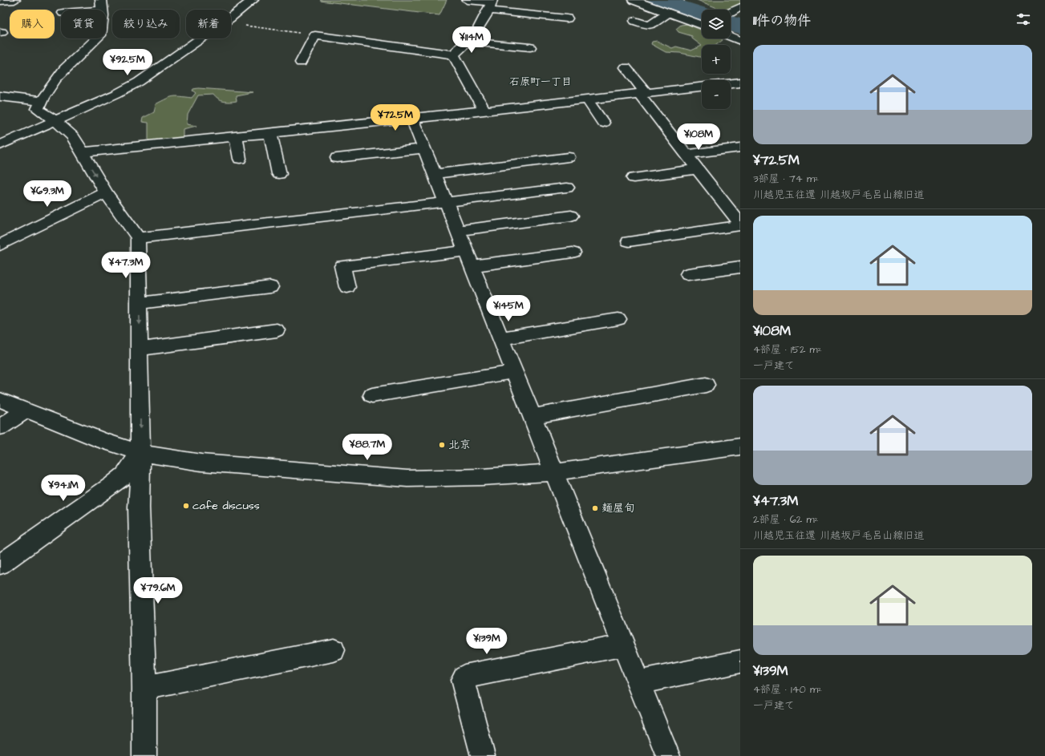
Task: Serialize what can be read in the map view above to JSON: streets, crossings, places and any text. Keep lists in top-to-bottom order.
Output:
{
  "districts": ["石原町一丁目"],
  "places": ["北京", "cafe discuss", "麺屋旬"],
  "page": {
    "heading": "11件の物件",
    "map_buttons": ["+", "−"],
    "chip": [
      "購入",
      "賃貸",
      "絞り込み",
      "新着"
    ],
    "price": [
      "¥114M",
      "¥92.5M",
      "¥72.5M",
      "¥108M",
      "¥69.3M",
      "¥47.3M",
      "¥145M",
      "¥88.7M",
      "¥94.1M",
      "¥79.6M",
      "¥139M"
    ],
    "list": [
      {
        "name": "¥72.5M",
        "note": "3部屋 · 74 m² · 川越児玉往還 川越坂戸毛呂山線旧道"
      },
      {
        "name": "¥108M",
        "note": "4部屋 · 152 m² · 一戸建て"
      },
      {
        "name": "¥47.3M",
        "note": "2部屋 · 62 m² · 川越児玉往還 川越坂戸毛呂山線旧道"
      },
      {
        "name": "¥139M",
        "note": "4部屋 · 140 m² · 一戸建て"
      }
    ]
  }
}
